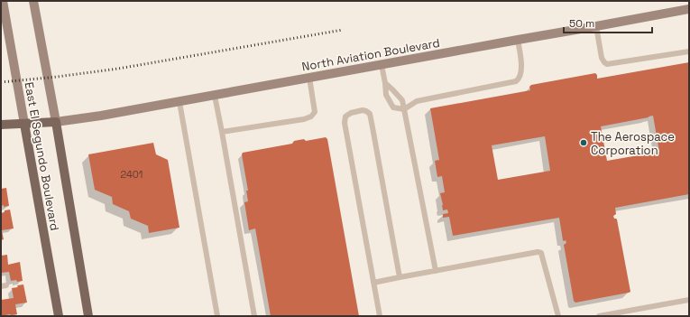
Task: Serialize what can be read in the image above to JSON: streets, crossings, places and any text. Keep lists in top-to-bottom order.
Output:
{
  "streets": {
    "main road": ["North Aviation Boulevard", "East El Segundo Boulevard"]
  },
  "crossings": [
    ["North Aviation Boulevard", "East El Segundo Boulevard"]
  ],
  "places": ["The Aerospace Corporation"],
  "house_numbers": ["2401"],
  "scale_bar": "50 m"
}
